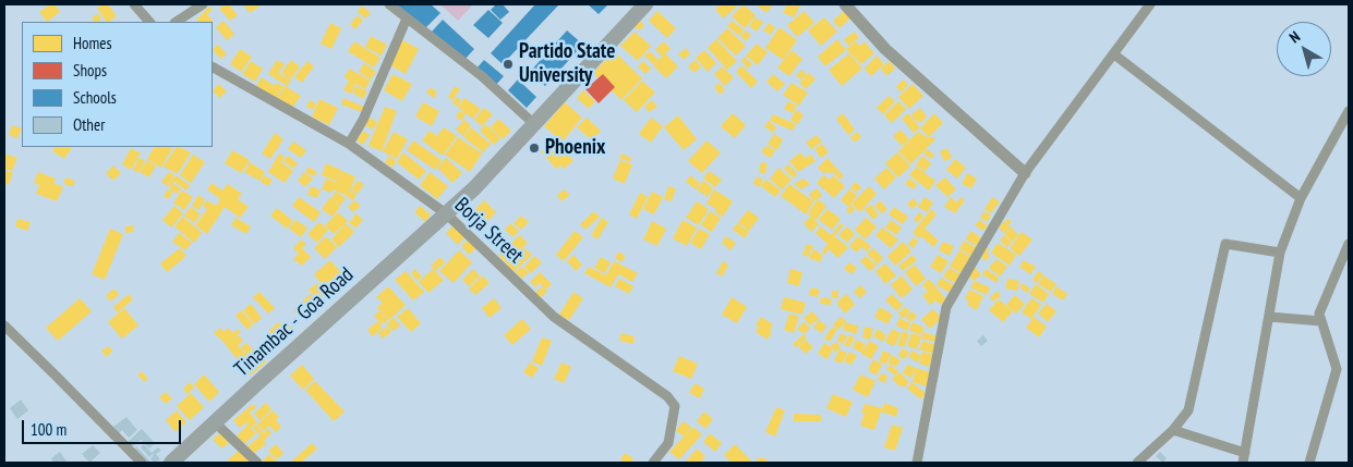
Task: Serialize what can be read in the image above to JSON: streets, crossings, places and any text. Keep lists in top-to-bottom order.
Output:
{
  "streets": {
    "main road": ["Tinambac - Goa Road"],
    "street": ["Borja Street"]
  },
  "crossings": [
    ["Borja Street", "Tinambac - Goa Road"]
  ],
  "places": ["Partido State University", "Phoenix"],
  "legend": [
    "Homes",
    "Shops",
    "Schools",
    "Other"
  ],
  "scale_bar": "100 m",
  "north": "top left"
}
